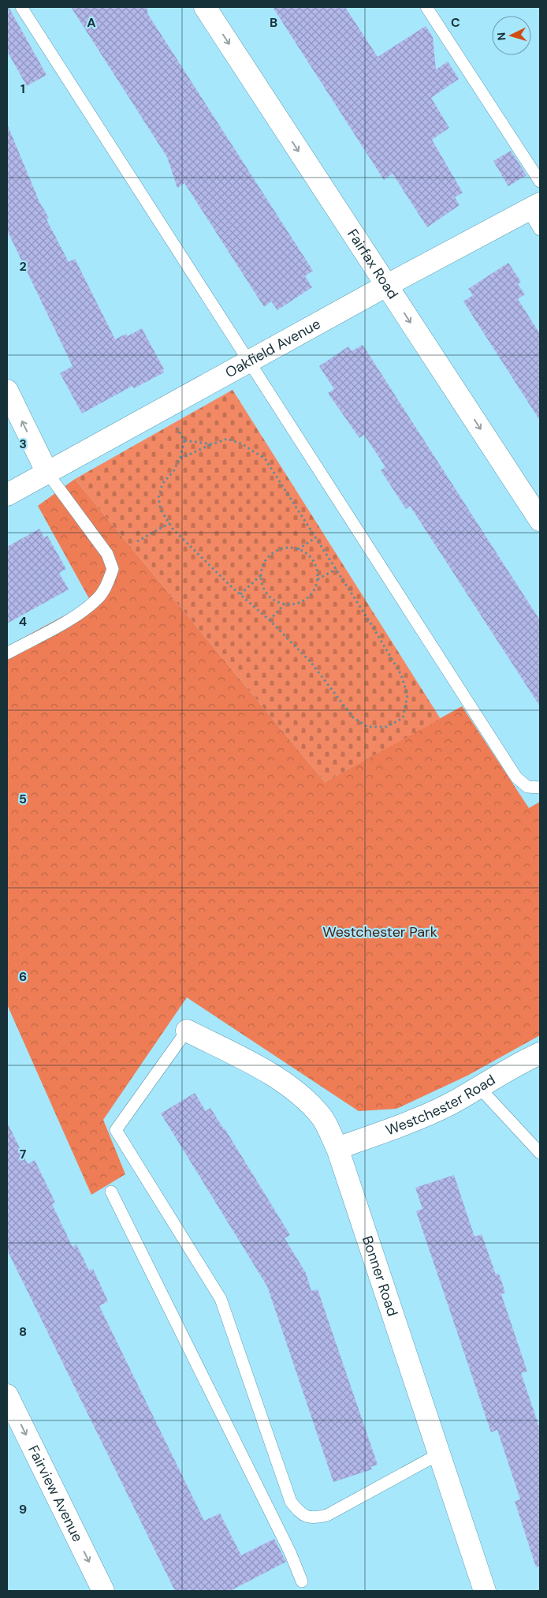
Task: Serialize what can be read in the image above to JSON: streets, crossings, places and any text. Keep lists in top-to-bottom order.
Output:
{
  "streets": {
    "street": [
      "Fairfax Road",
      "Oakfield Avenue",
      "Westchester Road",
      "Bonner Road",
      "Fairview Avenue"
    ]
  },
  "crossings": [
    ["Fairfax Road", "Oakfield Avenue"],
    ["Westchester Road", "Bonner Road"]
  ],
  "one_way": ["Fairfax Road", "Fairview Avenue"],
  "parks": ["Westchester Park"],
  "north": "left",
  "grid": {
    "columns": ["A", "B", "C"],
    "rows": [
      "1",
      "2",
      "3",
      "4",
      "5",
      "6",
      "7",
      "8",
      "9"
    ]
  }
}
